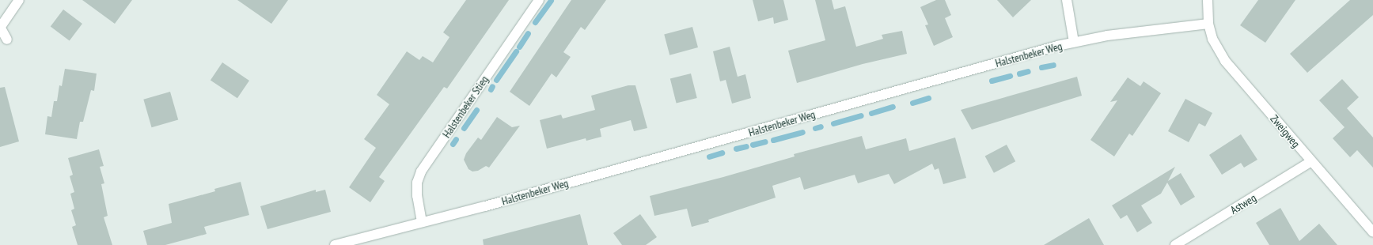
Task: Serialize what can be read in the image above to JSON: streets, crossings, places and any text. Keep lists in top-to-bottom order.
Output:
{
  "streets": {
    "street": [
      "Halstenbeker Weg",
      "Halstenbeker Stieg",
      "Zweigweg",
      "Astweg"
    ]
  },
  "crossings": [
    ["Halstenbeker Weg", "Halstenbeker Stieg"],
    ["Halstenbeker Weg", "Zweigweg"],
    ["Zweigweg", "Astweg"]
  ]
}
